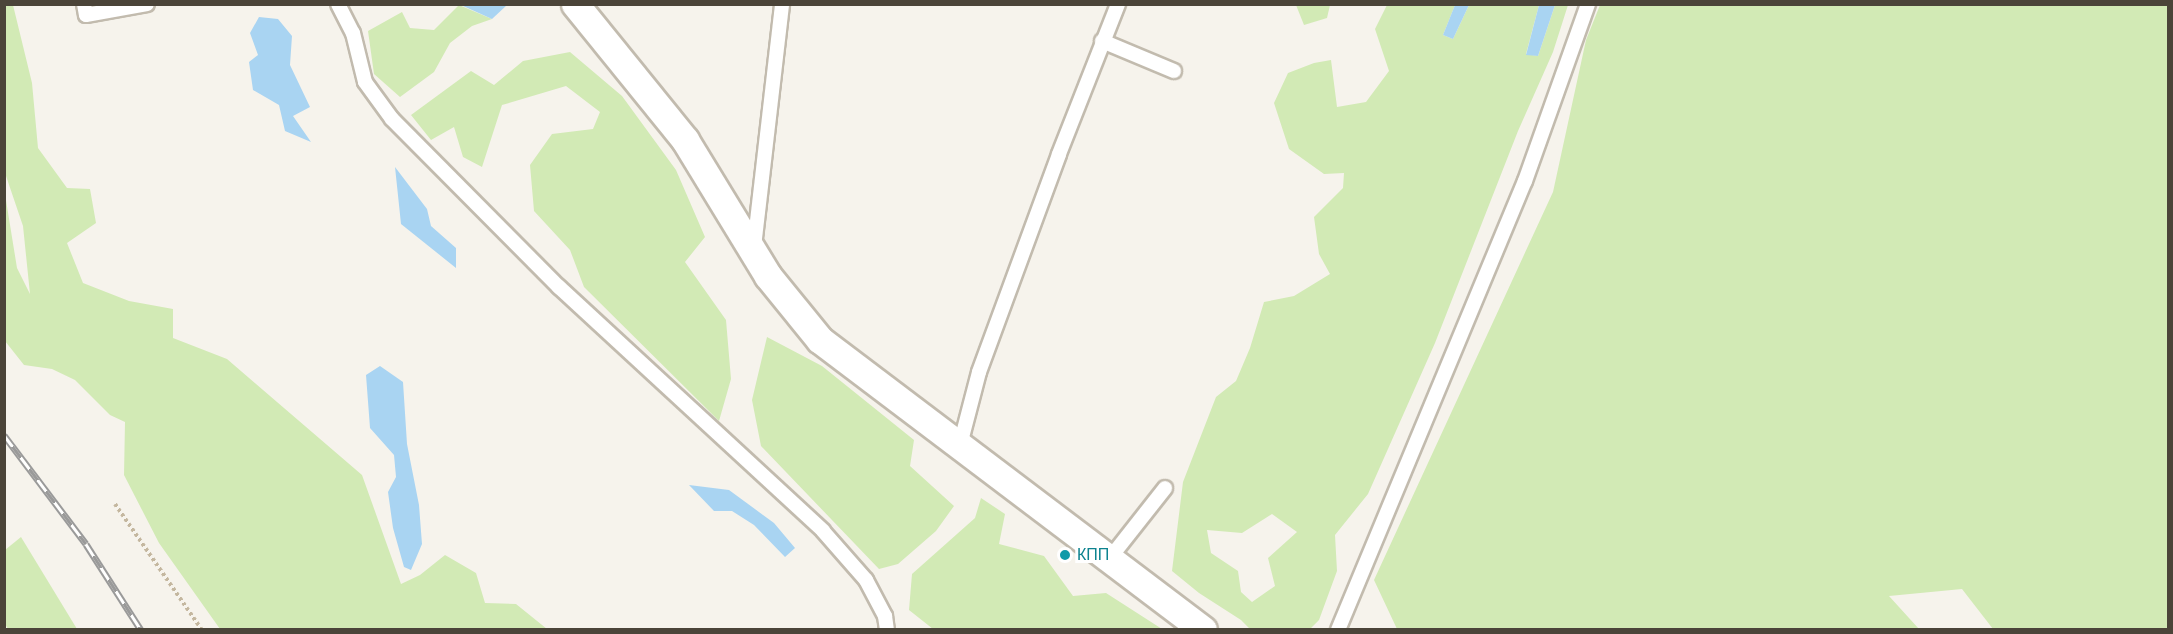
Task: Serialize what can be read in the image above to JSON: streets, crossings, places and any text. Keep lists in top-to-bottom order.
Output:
{
  "places": ["КПП"]
}
